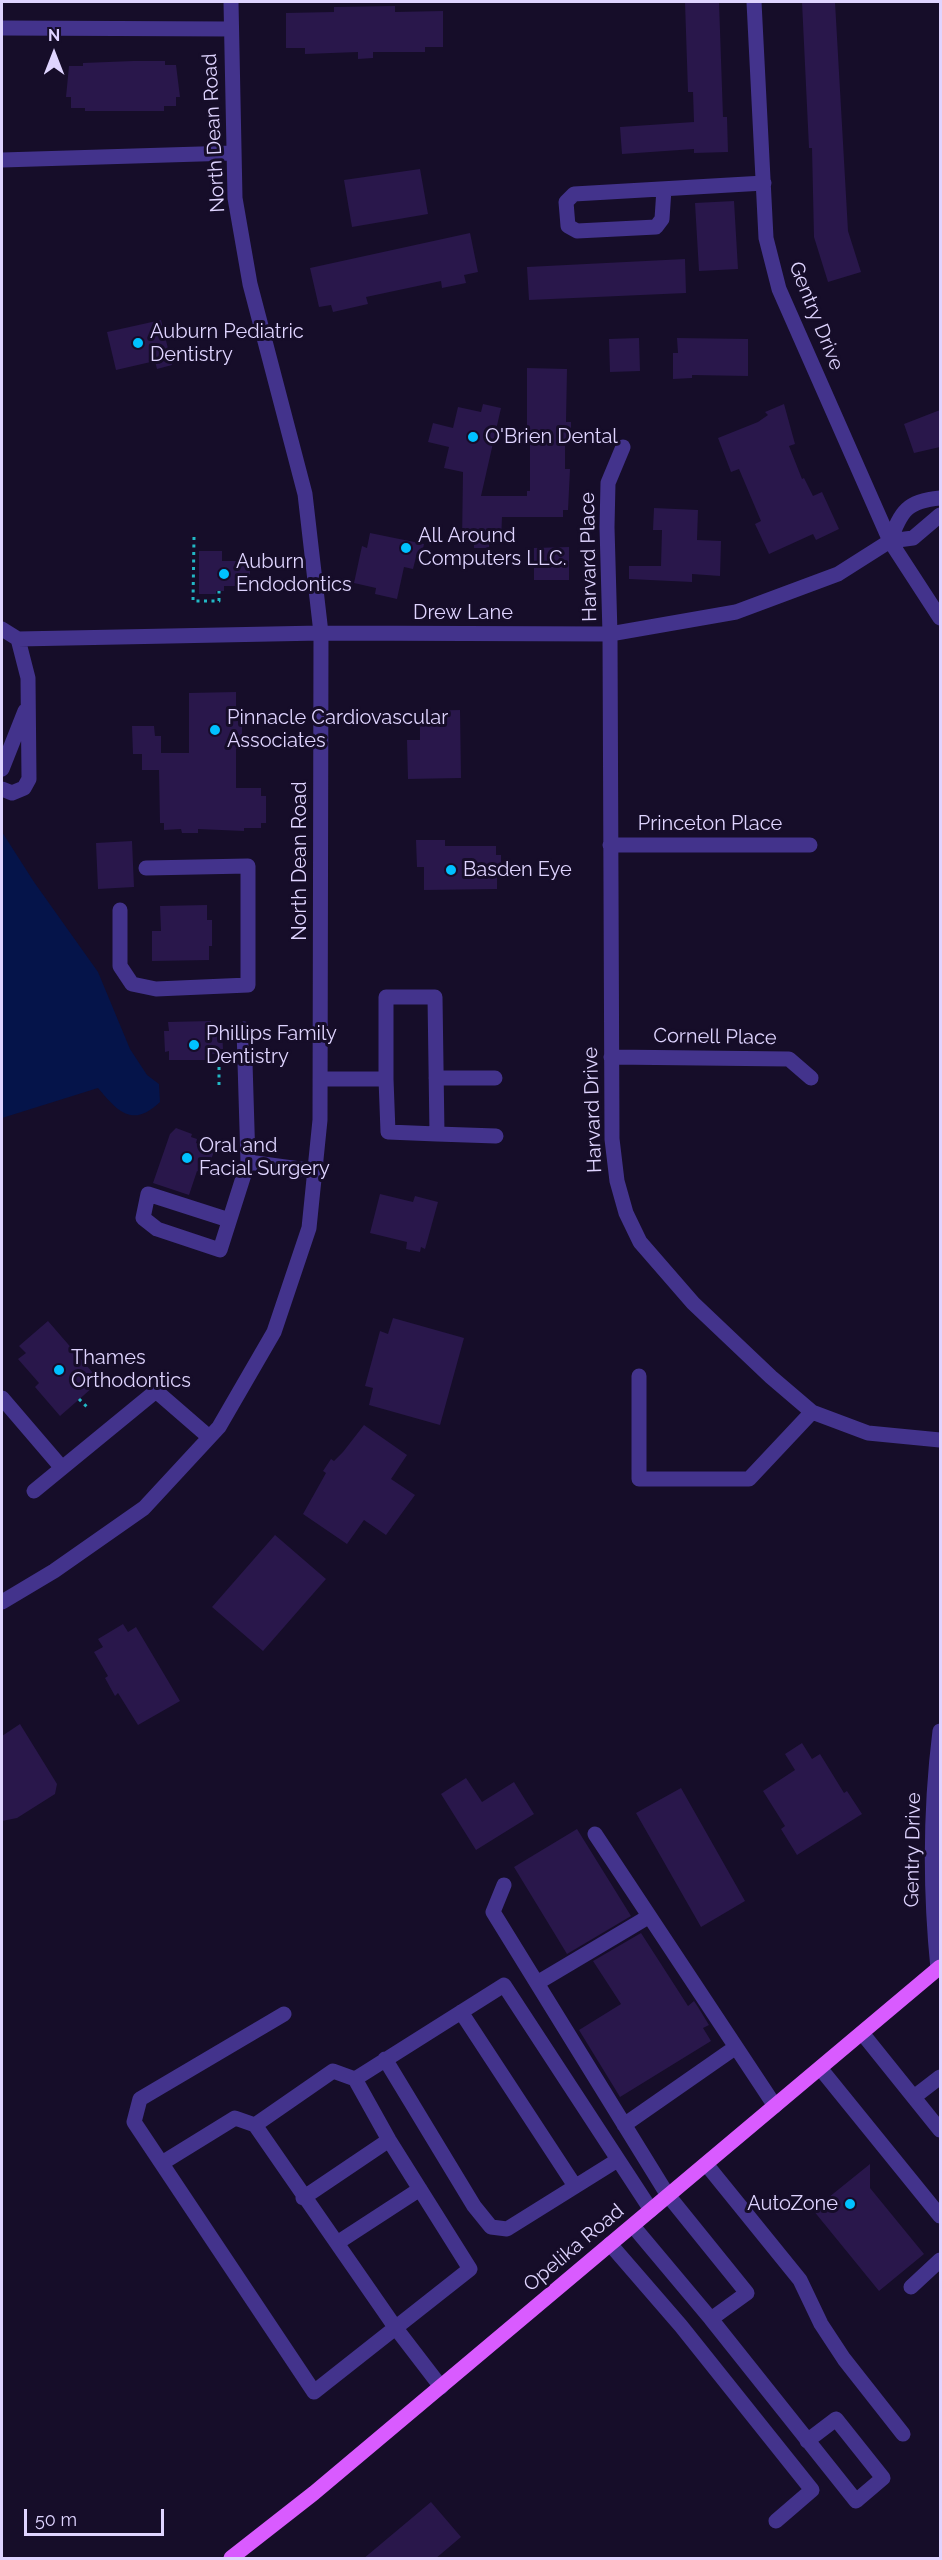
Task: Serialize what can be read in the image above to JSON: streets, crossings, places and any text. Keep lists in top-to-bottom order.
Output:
{
  "streets": {
    "main road": ["Opelika Road"],
    "street": [
      "North Dean Road",
      "Gentry Drive",
      "Harvard Place",
      "Drew Lane",
      "Princeton Place",
      "Cornell Place",
      "Harvard Drive"
    ]
  },
  "crossings": [
    ["North Dean Road", "Drew Lane"],
    ["Gentry Drive", "Drew Lane"],
    ["Gentry Drive", "Opelika Road"],
    ["Harvard Place", "Drew Lane"],
    ["Harvard Place", "Harvard Drive"],
    ["Drew Lane", "Harvard Drive"],
    ["Princeton Place", "Harvard Drive"],
    ["Cornell Place", "Harvard Drive"]
  ],
  "places": [
    "Auburn Pediatric Dentistry",
    "O'Brien Dental",
    "All Around Computers LLC.",
    "Auburn Endodontics",
    "Pinnacle Cardiovascular Associates",
    "Basden Eye",
    "Phillips Family Dentistry",
    "Oral and Facial Surgery",
    "Thames Orthodontics",
    "AutoZone"
  ],
  "scale_bar": "50 m",
  "north": "top"
}
